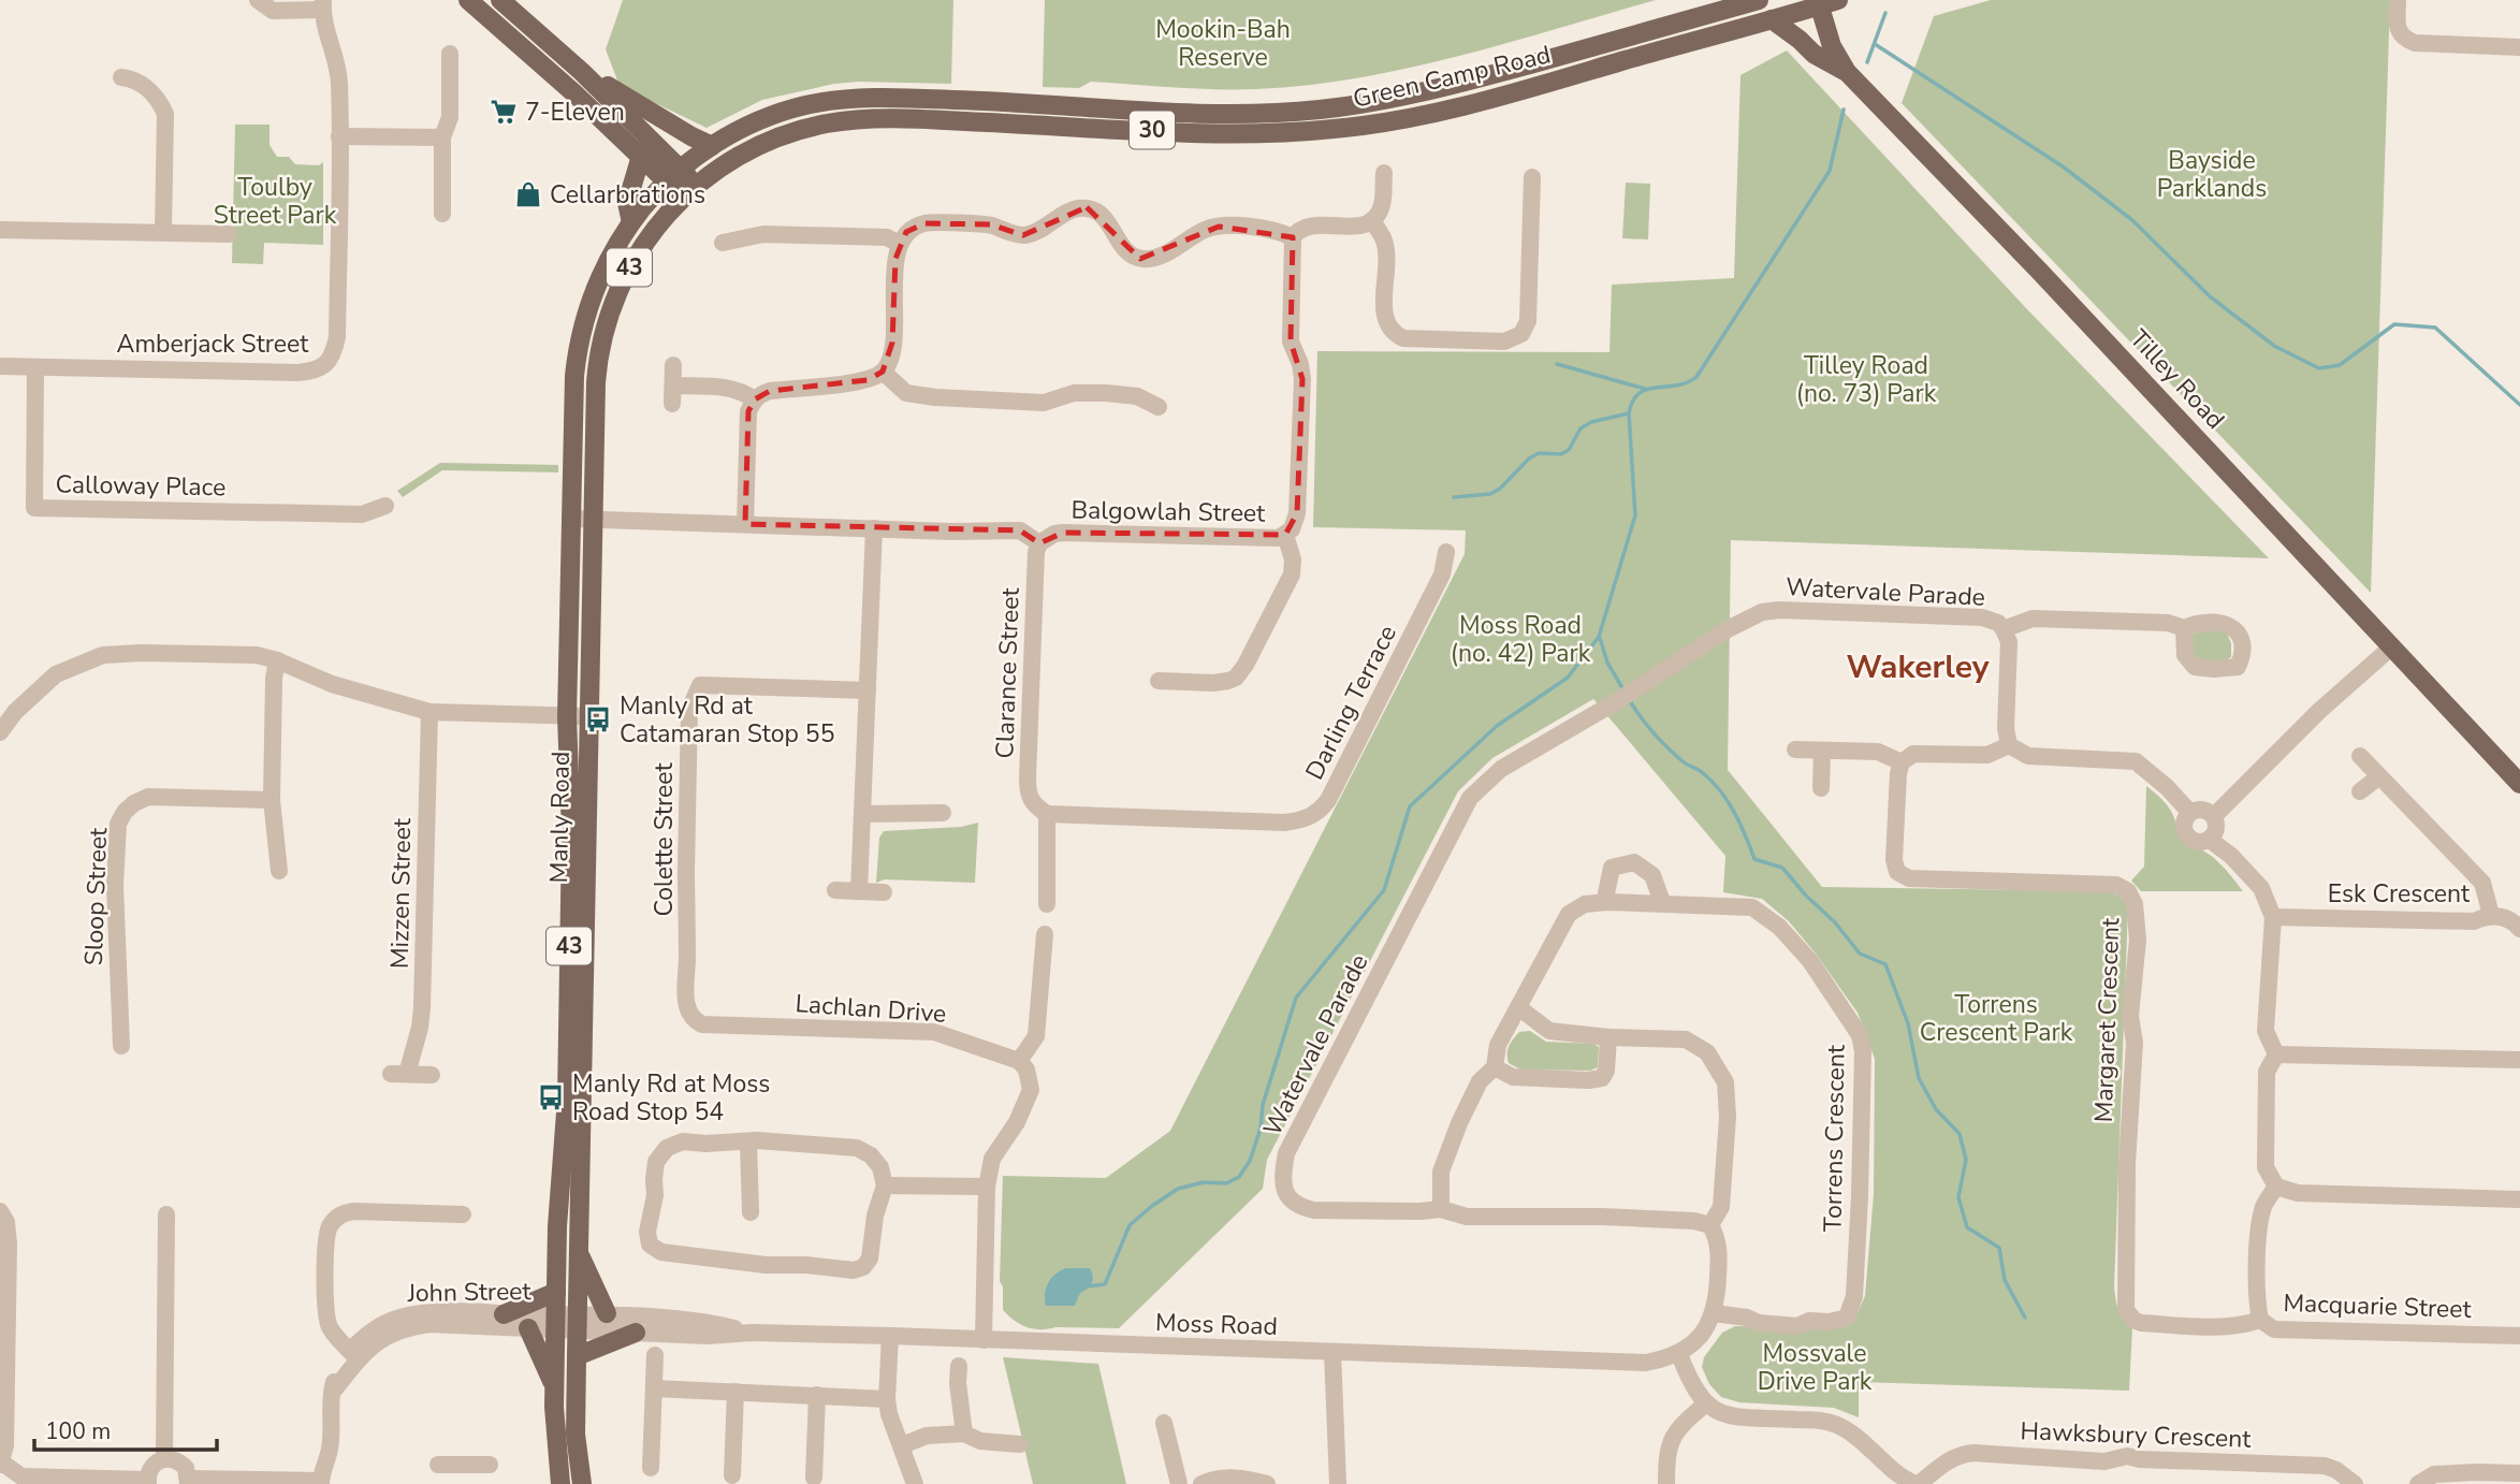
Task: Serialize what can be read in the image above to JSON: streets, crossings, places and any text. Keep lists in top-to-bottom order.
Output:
{
  "streets": {
    "main road": [
      "Green Camp Road",
      "30",
      "43",
      "Tilley Road",
      "Manly Road"
    ],
    "street": [
      "Amberjack Street",
      "Calloway Place",
      "Balgowlah Street",
      "Watervale Parade",
      "Clarance Street",
      "Darling Terrace",
      "Colette Street",
      "Mizzen Street",
      "Esk Crescent",
      "Sloop Street",
      "Lachlan Drive",
      "Margaret Crescent",
      "Torrens Crescent",
      "John Street",
      "Macquarie Street",
      "Moss Road",
      "Hawksbury Crescent"
    ]
  },
  "crossings": [
    ["Green Camp Road", "Tilley Road"],
    ["Green Camp Road", "Manly Road"],
    ["Amberjack Street", "Calloway Place"],
    ["Balgowlah Street", "Clarance Street"],
    ["Watervale Parade", "Torrens Crescent"],
    ["Clarance Street", "Darling Terrace"],
    ["Manly Road", "John Street"],
    ["Manly Road", "Moss Road"],
    ["Colette Street", "Lachlan Drive"],
    ["Margaret Crescent", "Macquarie Street"]
  ],
  "districts": ["Wakerley"],
  "parks": [
    "Mookin-Bah Reserve",
    "Bayside Parklands",
    "Toulby Street Park",
    "Tilley Road (no. 73) Park",
    "Moss Road (no. 42) Park",
    "Torrens Crescent Park",
    "Mossvale Drive Park"
  ],
  "places": {
    "supermarket": ["7-Eleven"],
    "shop": ["Cellarbrations"],
    "bus stop": ["Manly Rd at Catamaran Stop 55", "Manly Rd at Moss Road Stop 54"]
  },
  "scale_bar": "100 m"
}
